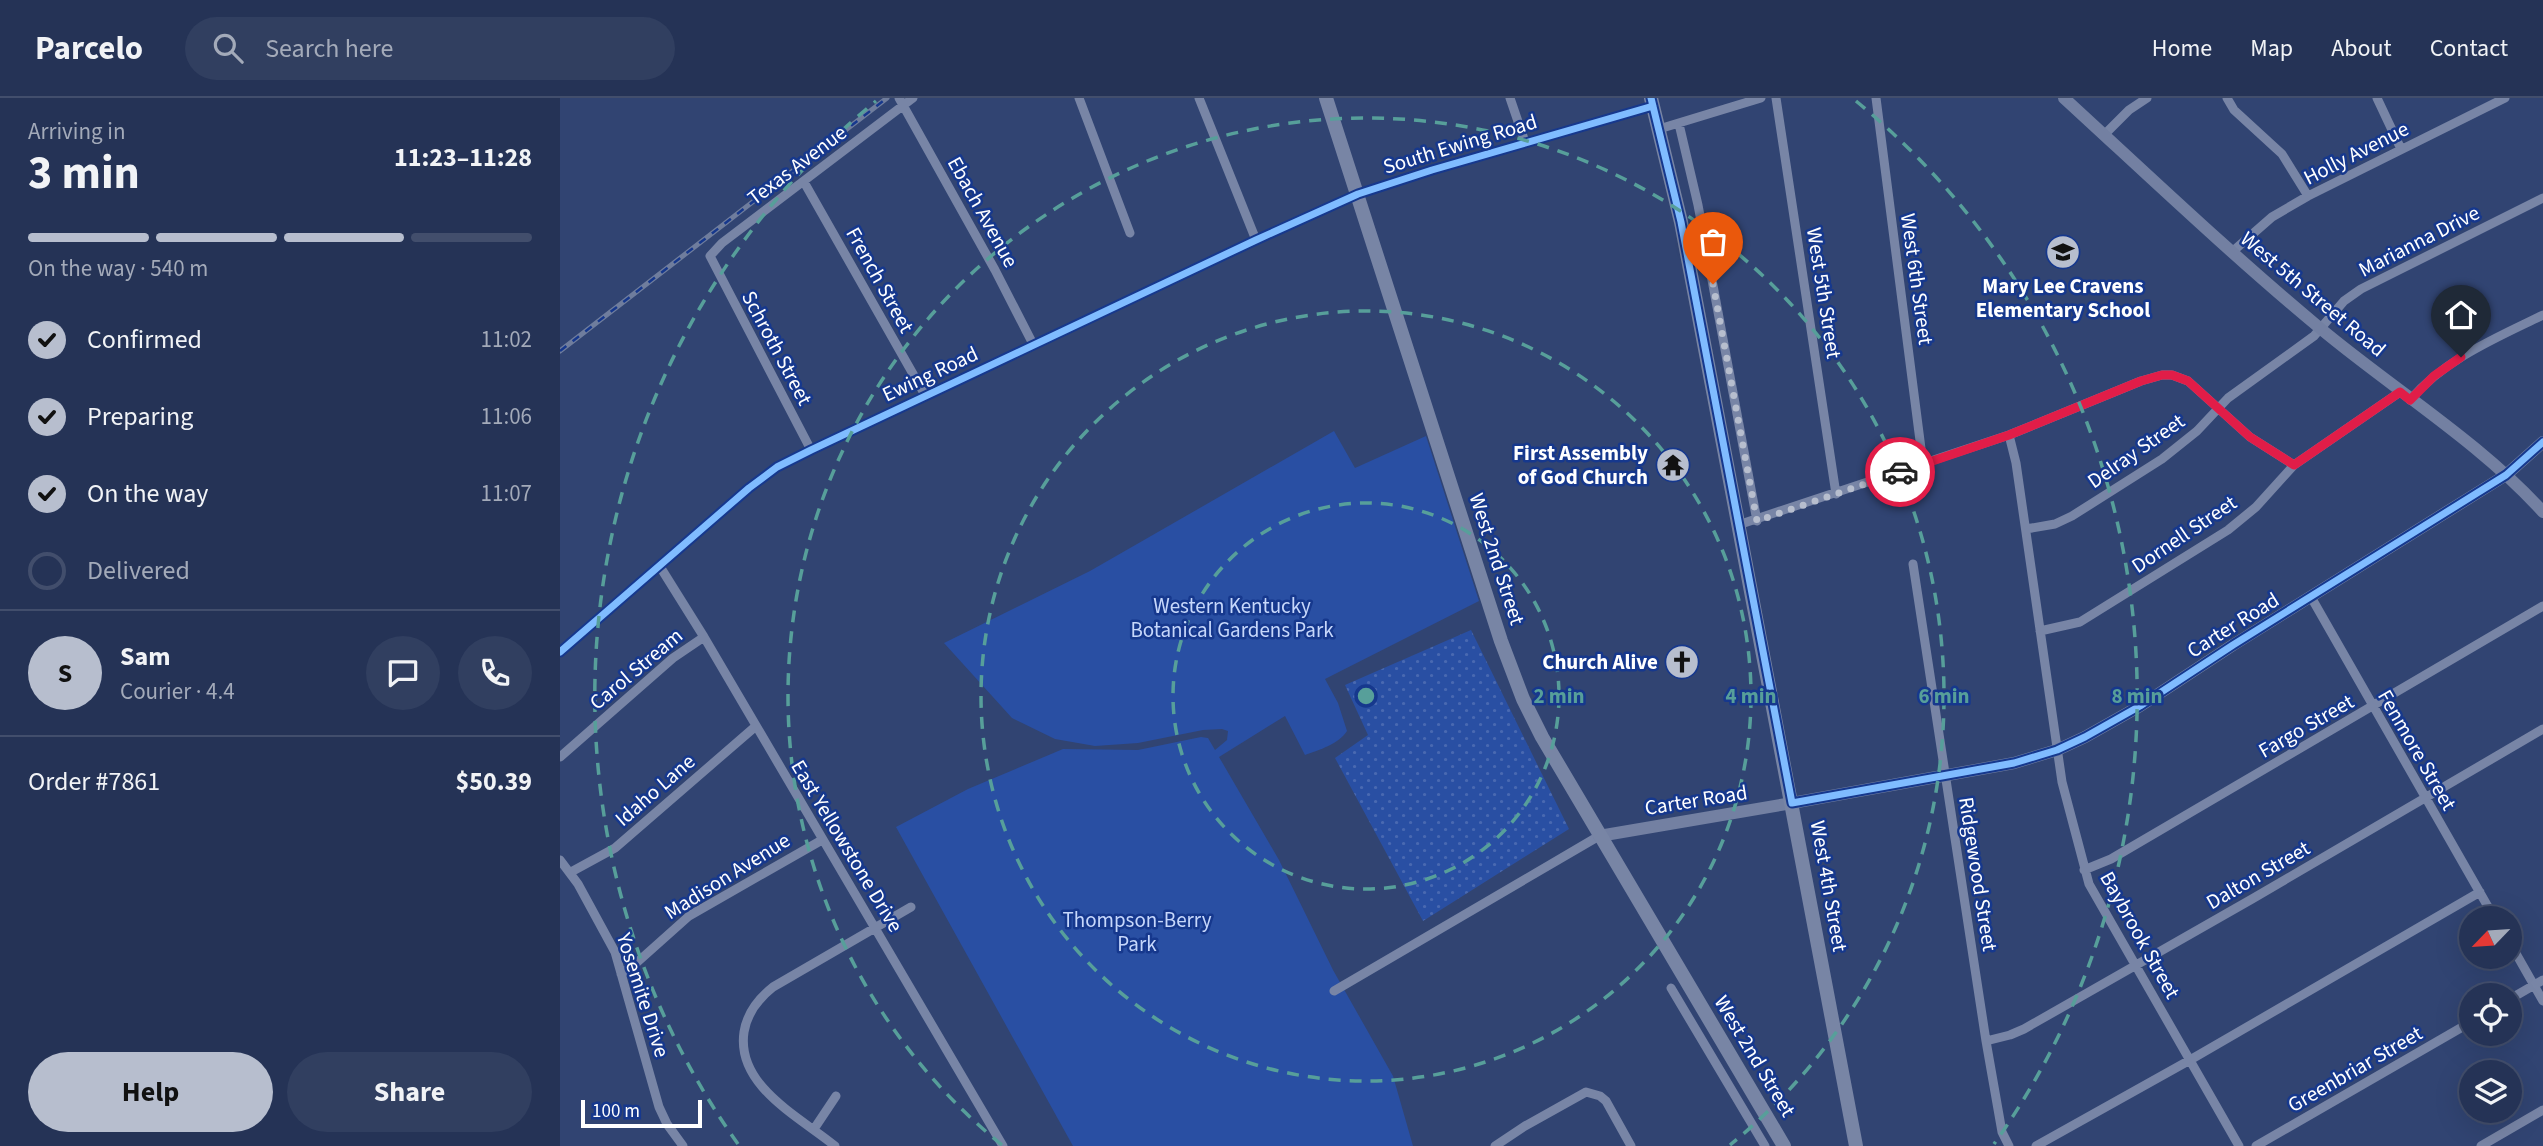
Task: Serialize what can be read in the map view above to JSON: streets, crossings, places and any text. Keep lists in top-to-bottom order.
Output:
{
  "streets": {
    "main road": [
      "West 5th Street Road",
      "West 2nd Street",
      "Carter Road",
      "West 4th Street"
    ],
    "street": [
      "South Ewing Road",
      "Holly Avenue",
      "Texas Avenue",
      "Ebach Avenue",
      "Marianna Drive",
      "West 6th Street",
      "French Street",
      "West 5th Street",
      "Schroth Street",
      "Ewing Road",
      "Delray Street",
      "Dornell Street",
      "Carol Stream",
      "Fargo Street",
      "Fenmore Street",
      "Idaho Lane",
      "East Yellowstone Drive",
      "Ridgewood Street",
      "Dalton Street",
      "Madison Avenue",
      "Baybrook Street",
      "Yosemite Drive",
      "Greenbriar Street"
    ]
  },
  "crossings": [
    ["South Ewing Road", "Ewing Road"],
    ["South Ewing Road", "West 2nd Street"],
    ["South Ewing Road", "West 4th Street"],
    ["Holly Avenue", "West 5th Street Road"],
    ["Texas Avenue", "Ebach Avenue"],
    ["Texas Avenue", "French Street"],
    ["Texas Avenue", "Schroth Street"],
    ["Ebach Avenue", "Ewing Road"],
    ["Marianna Drive", "West 5th Street Road"],
    ["Marianna Drive", "Delray Street"],
    ["French Street", "Ewing Road"],
    ["West 5th Street Road", "Delray Street"],
    ["West 5th Street Road", "Dornell Street"],
    ["West 5th Street Road", "Carter Road"],
    ["Schroth Street", "Ewing Road"],
    ["Ewing Road", "West 2nd Street"],
    ["Ewing Road", "East Yellowstone Drive"],
    ["Delray Street", "Baybrook Street"],
    ["Dornell Street", "Baybrook Street"],
    ["West 2nd Street", "Carter Road"],
    ["Carter Road", "Fenmore Street"],
    ["Carter Road", "Ridgewood Street"],
    ["Carter Road", "West 4th Street"],
    ["Carter Road", "Baybrook Street"],
    ["Carol Stream", "East Yellowstone Drive"],
    ["Fargo Street", "Fenmore Street"],
    ["Fargo Street", "Baybrook Street"],
    ["Fenmore Street", "Dalton Street"],
    ["Idaho Lane", "East Yellowstone Drive"],
    ["Idaho Lane", "Yosemite Drive"],
    ["East Yellowstone Drive", "Madison Avenue"],
    ["Ridgewood Street", "Dalton Street"],
    ["Dalton Street", "Baybrook Street"],
    ["Madison Avenue", "Yosemite Drive"]
  ],
  "parks": ["Western Kentucky Botanical Gardens Park", "Thompson-Berry Park"],
  "places": {
    "school or university": ["Mary Lee Cravens Elementary School"],
    "temple": ["First Assembly of God Church"],
    "church": ["Church Alive"]
  },
  "scale_bar": "100 m",
  "north": "bottom left",
  "page": {
    "header": "Parcelo",
    "search": "Search here",
    "nav": [
      "Home",
      "Map",
      "About",
      "Contact"
    ],
    "heading": ["3 min", "Arriving in", "11:23–11:28"],
    "panel": [
      "Sam",
      "Courier · 4.4",
      "Order #7861",
      "$50.39"
    ],
    "bar": "On the way · 540 m",
    "list": [
      ["Confirmed", "11:02"],
      ["Preparing", "11:06"],
      ["On the way", "11:07"],
      "Delivered"
    ],
    "round": "S",
    "buttons": ["Help", "Share"],
    "scale": "100 m"
  },
  "rings": [
    "2 min",
    "4 min",
    "6 min",
    "8 min"
  ]
}
